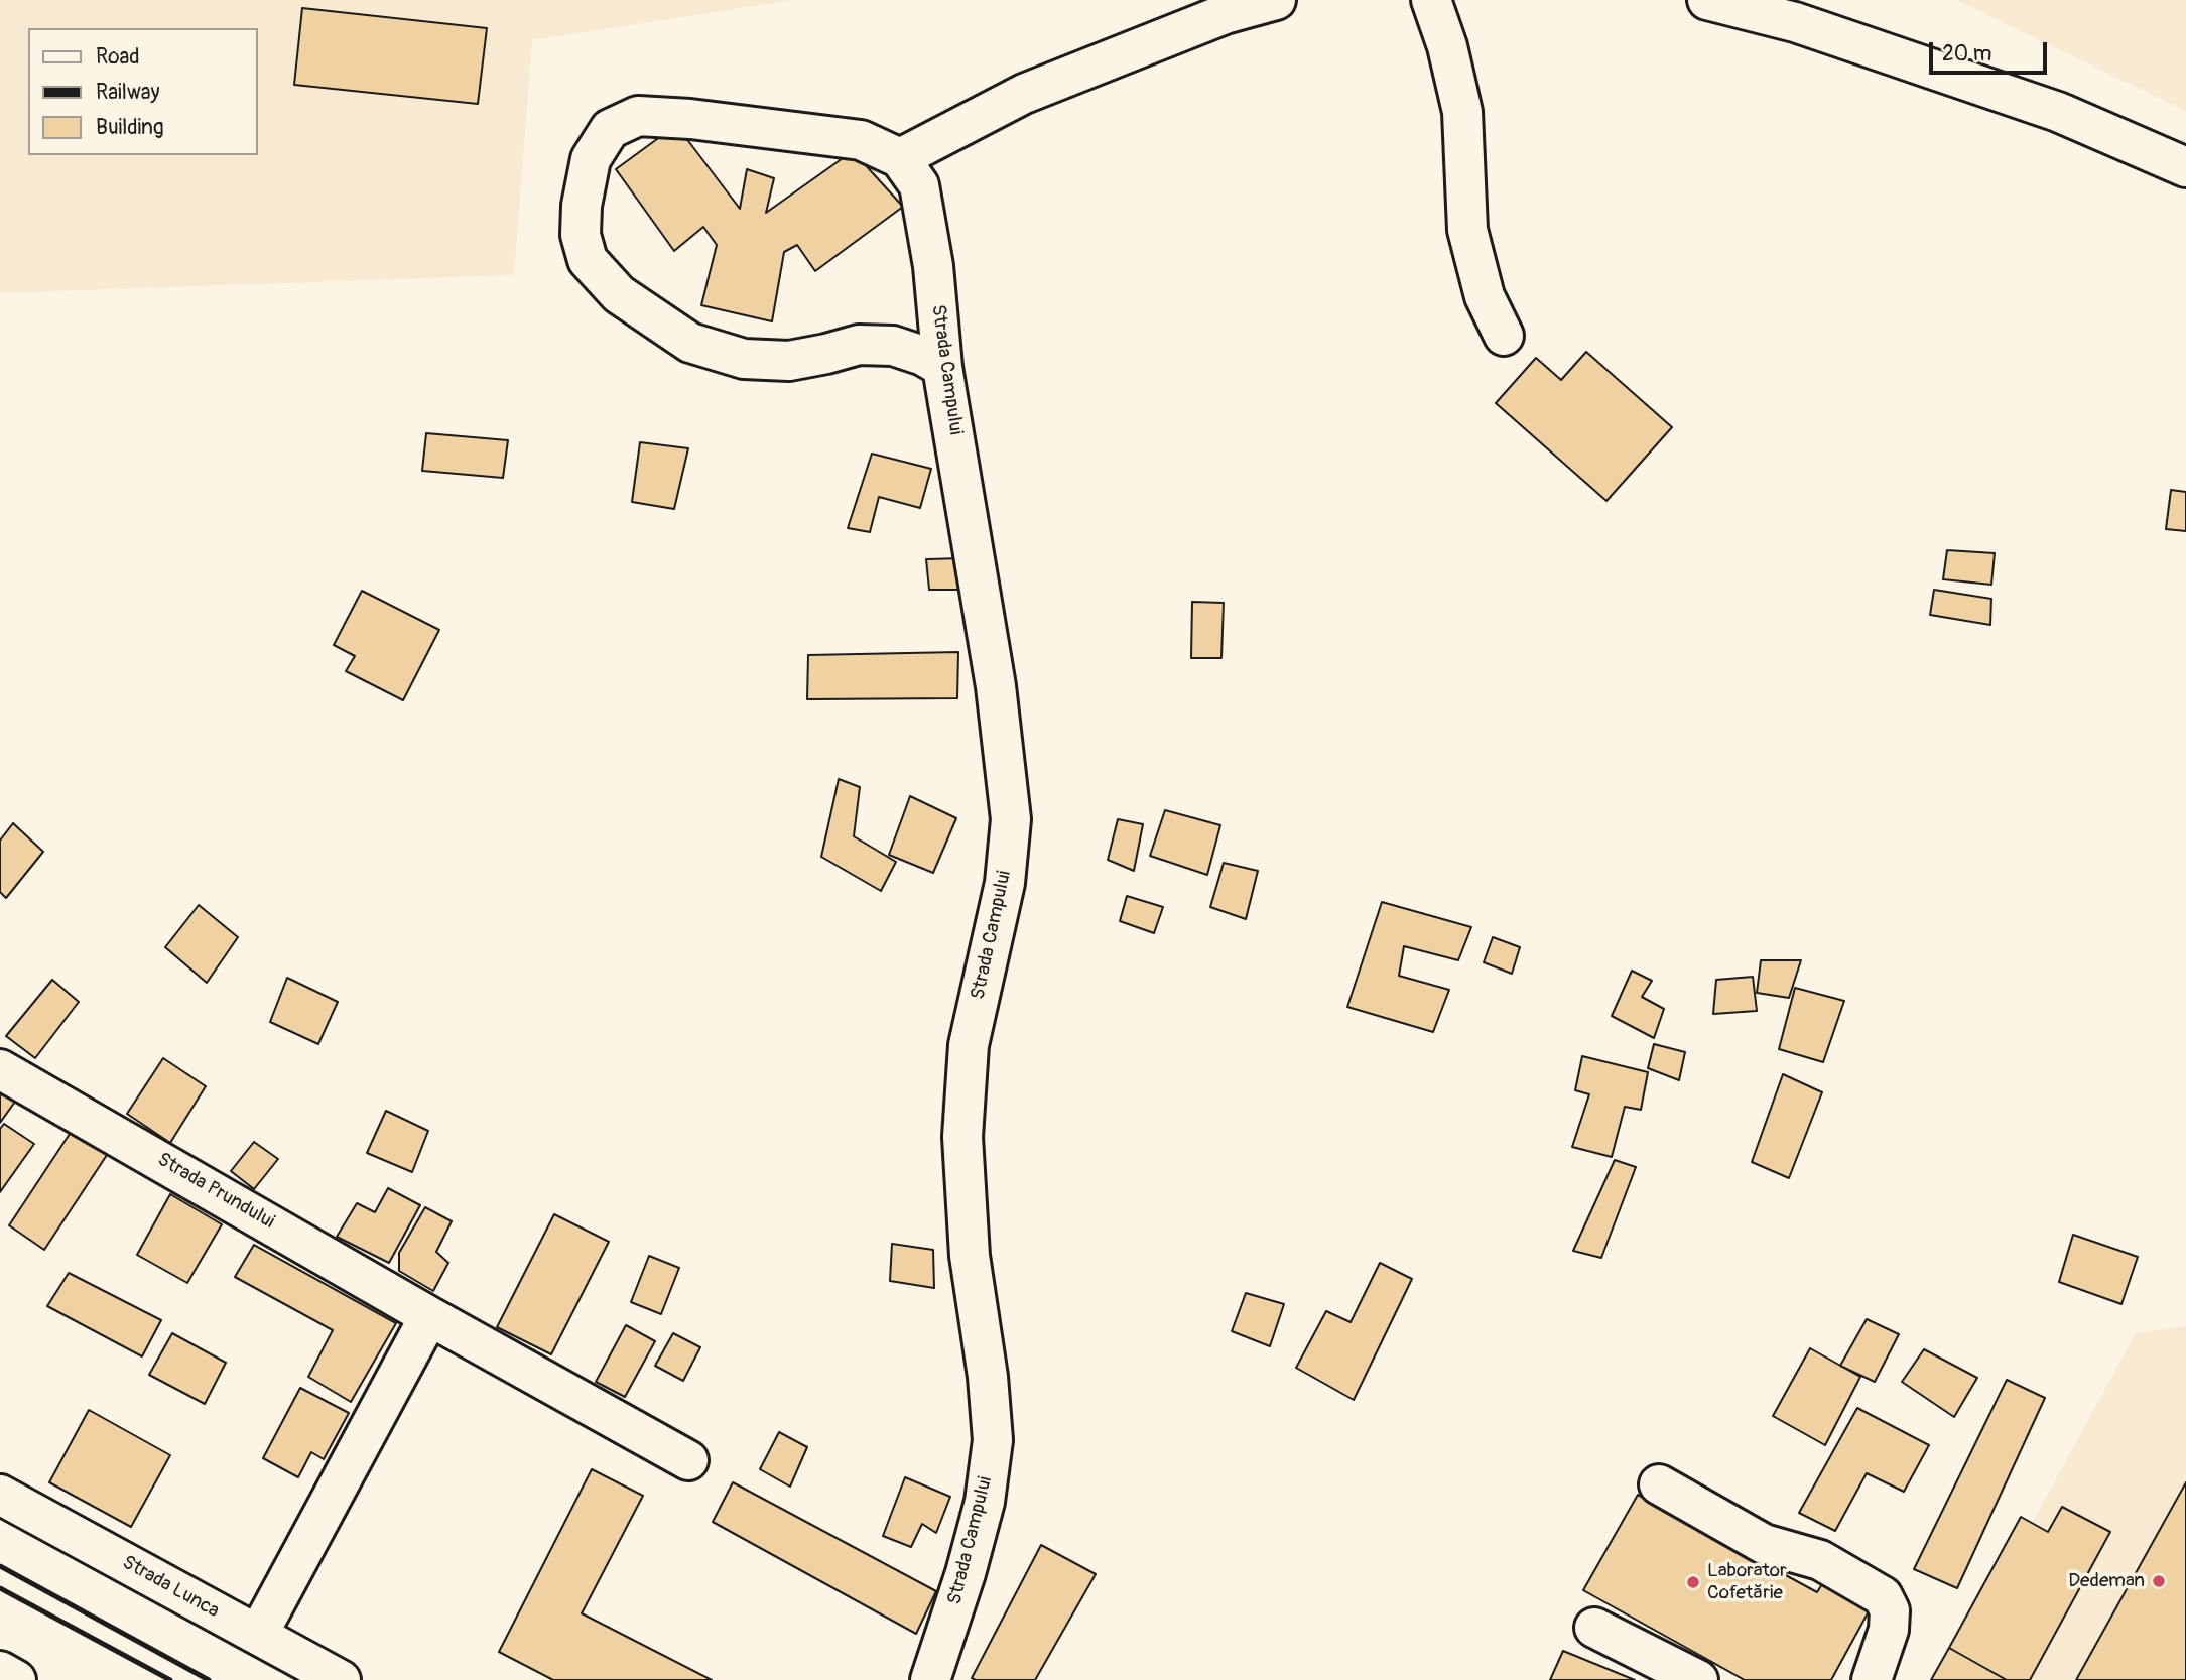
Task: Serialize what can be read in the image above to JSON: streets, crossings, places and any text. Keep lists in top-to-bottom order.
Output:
{
  "streets": {
    "street": ["Strada Campului", "Strada Prundului", "Strada Lunca"]
  },
  "places": ["Dedeman", "Laborator Cofetărie"],
  "legend": ["Road", "Railway", "Building"],
  "scale_bar": "20 m"
}
